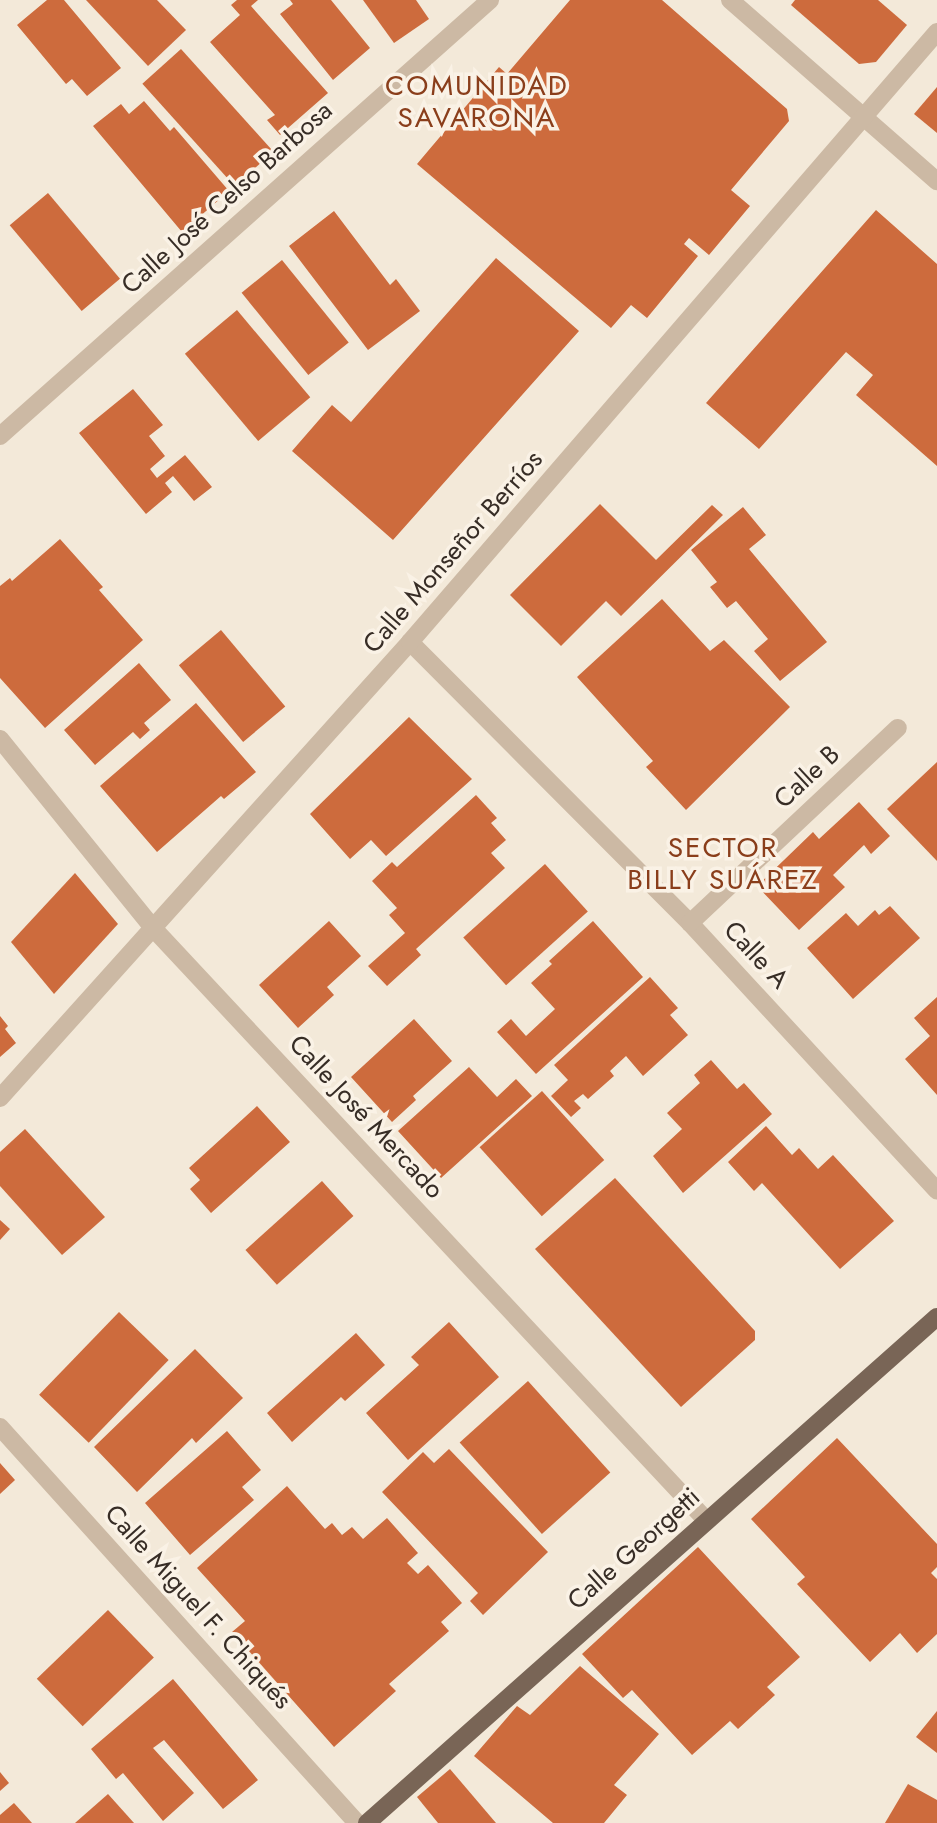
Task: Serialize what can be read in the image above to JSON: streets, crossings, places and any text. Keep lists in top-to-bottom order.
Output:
{
  "streets": {
    "main road": ["Calle Georgetti"],
    "street": [
      "Calle José Celso Barbosa",
      "Calle Monseñor Berríos",
      "Calle B",
      "Calle A",
      "Calle José Mercado",
      "Calle Miguel F. Chiqués"
    ]
  },
  "crossings": [
    ["Calle Monseñor Berríos", "Calle A"],
    ["Calle Monseñor Berríos", "Calle José Mercado"],
    ["Calle B", "Calle A"],
    ["Calle José Mercado", "Calle Georgetti"]
  ],
  "districts": ["COMUNIDAD SAVARONA", "SECTOR BILLY SUÁREZ"]
}
